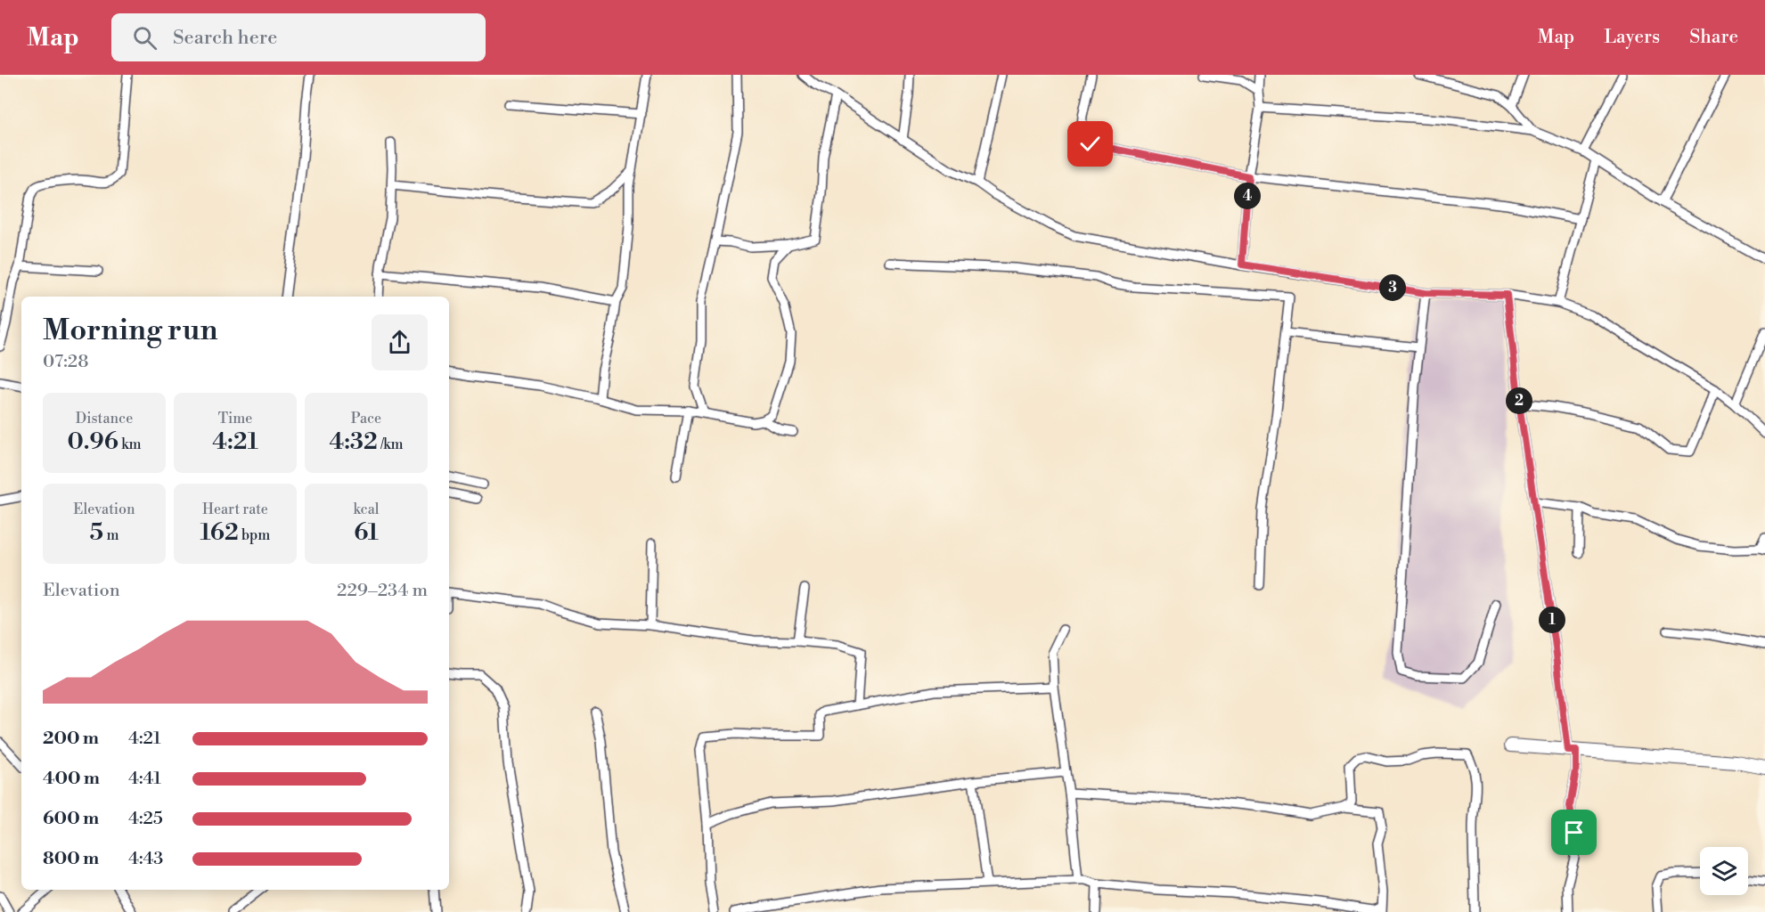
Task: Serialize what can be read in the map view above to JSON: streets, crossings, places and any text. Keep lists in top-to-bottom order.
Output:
{
  "page": {
    "header": "Map",
    "search": "Search here",
    "nav": ["Map", "Layers", "Share"],
    "pins": [
      "4",
      "3",
      "2",
      "1"
    ],
    "heading": ["Morning run", "07:28"],
    "stats": [
      ["Distance", "0.96 km"],
      ["Time", "4:21"],
      ["Pace", "4:32 /km"],
      ["Elevation", "5 m"],
      ["Heart rate", "162 bpm"],
      ["kcal", "61"]
    ],
    "chart": ["Elevation", "229–234 m"],
    "list": [
      {
        "name": "200 m",
        "note": "4:21"
      },
      {
        "name": "400 m",
        "note": "4:41"
      },
      {
        "name": "600 m",
        "note": "4:25"
      },
      {
        "name": "800 m",
        "note": "4:43"
      }
    ]
  }
}
